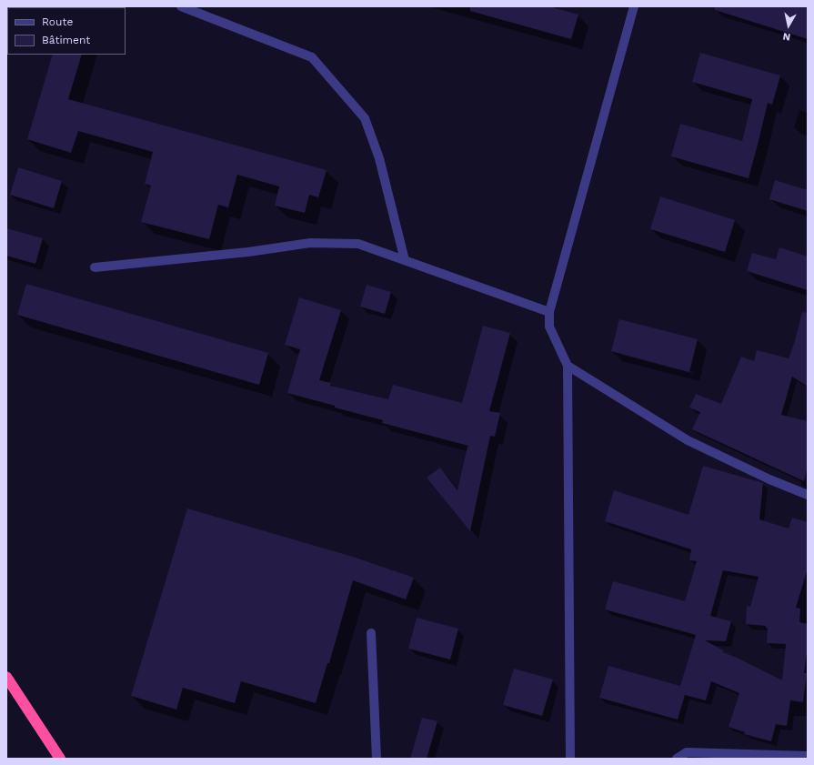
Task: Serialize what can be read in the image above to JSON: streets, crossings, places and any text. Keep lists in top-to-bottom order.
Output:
{
  "legend": ["Route", "Bâtiment"],
  "north": "bottom"
}
